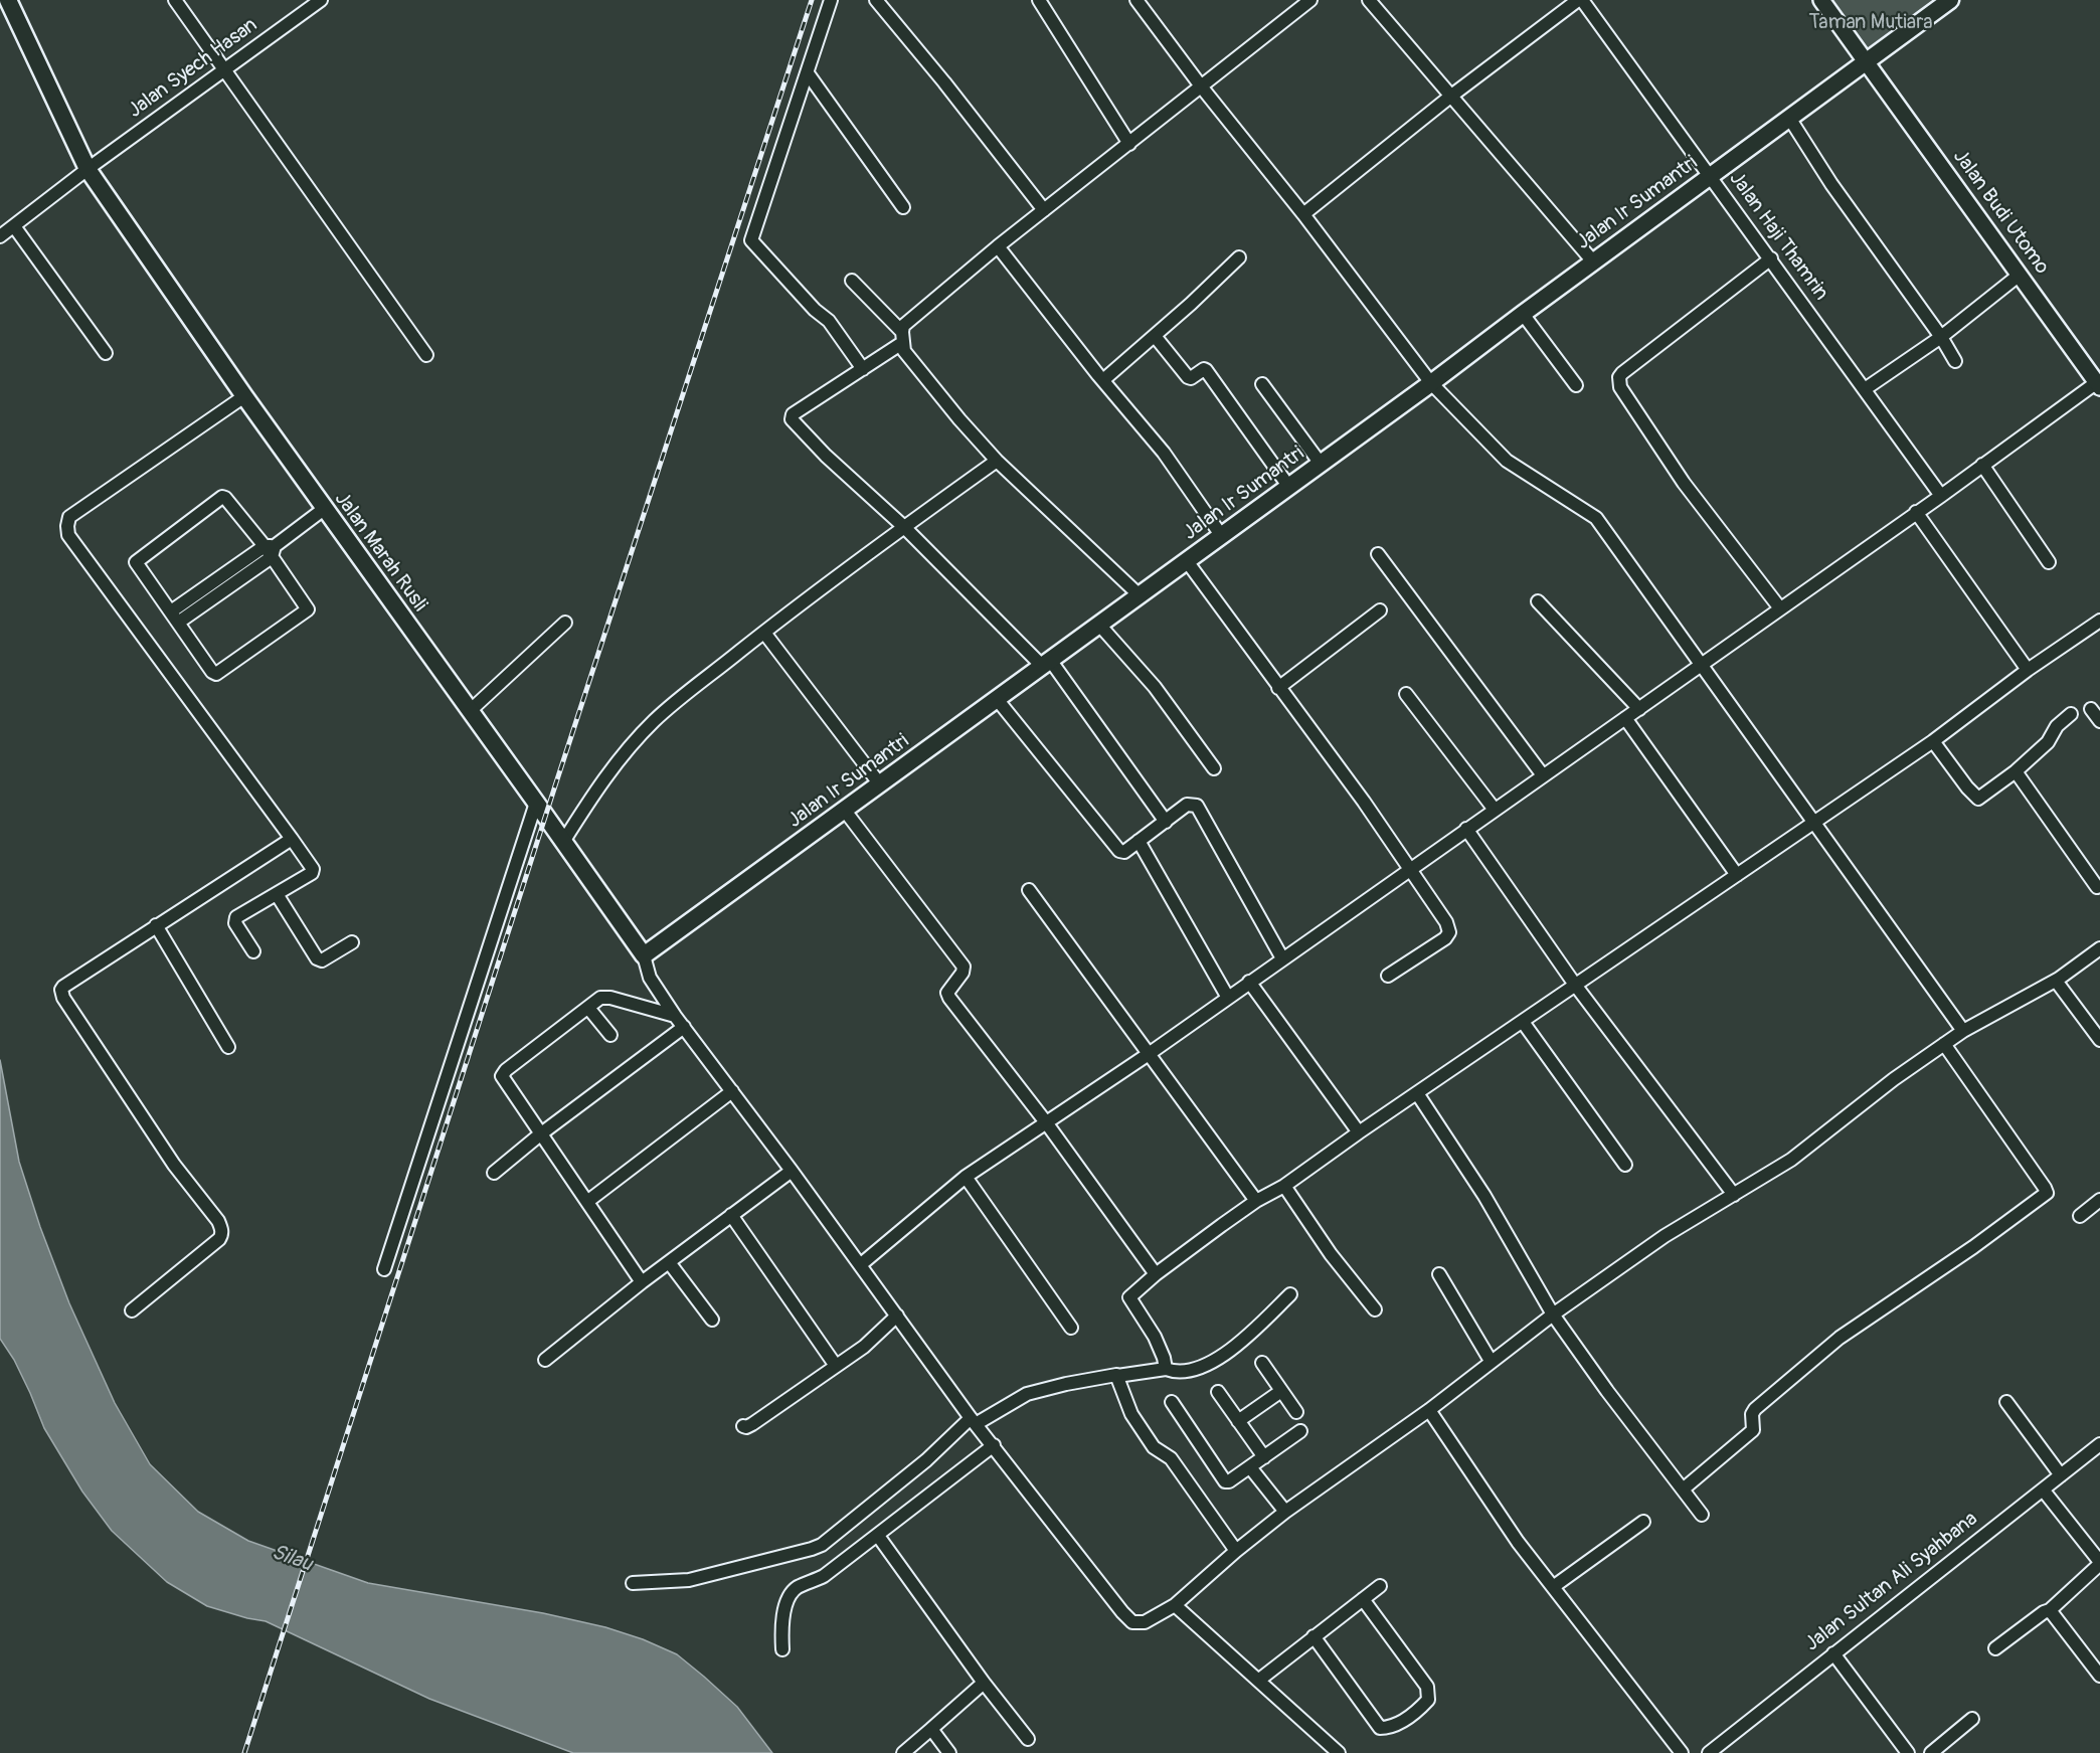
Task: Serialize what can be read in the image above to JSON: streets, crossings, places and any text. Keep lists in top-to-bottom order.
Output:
{
  "streets": {
    "main road": ["Jalan Ir Sumantri", "Jalan Marah Rusli"],
    "street": [
      "Jalan Syech Hasan",
      "Jalan Budi Utomo",
      "Jalan Haji Thamrin",
      "Jalan Sultan Ali Syahbana"
    ]
  },
  "crossings": [
    ["Jalan Syech Hasan", "Jalan Marah Rusli"],
    ["Jalan Ir Sumantri", "Jalan Budi Utomo"],
    ["Jalan Ir Sumantri", "Jalan Haji Thamrin"],
    ["Jalan Ir Sumantri", "Jalan Marah Rusli"]
  ],
  "water": ["Silau"],
  "parks": ["Taman Mutiara"]
}
